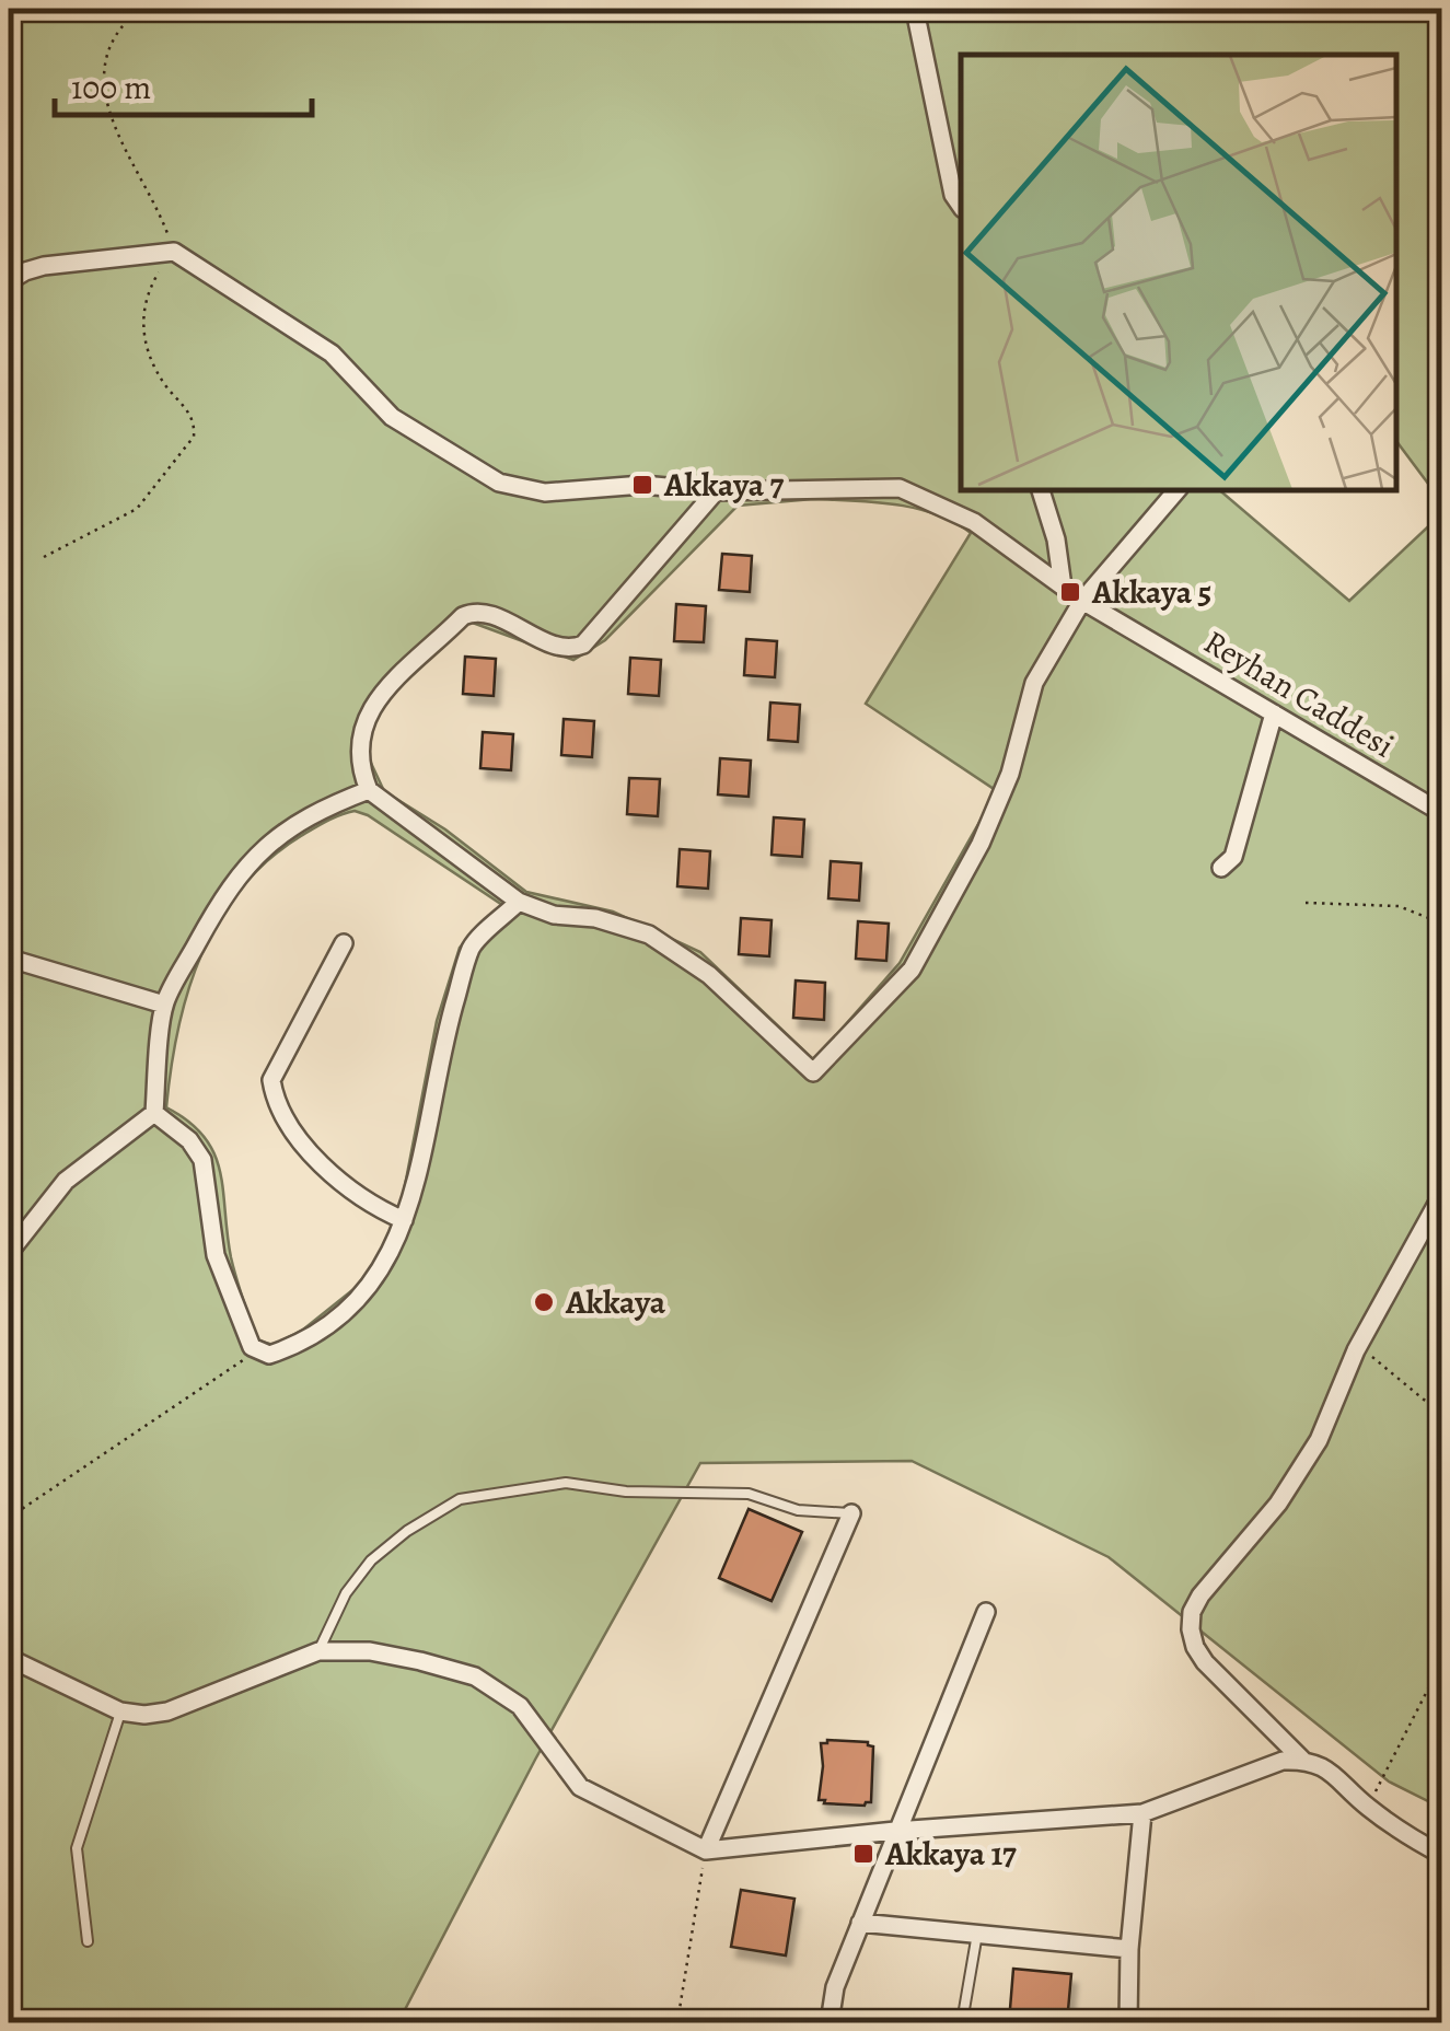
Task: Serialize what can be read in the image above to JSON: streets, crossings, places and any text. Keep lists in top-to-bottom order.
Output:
{
  "streets": {
    "street": ["Reyhan Caddesi"]
  },
  "places": {
    "transit": ["Akkaya 7", "Akkaya 5", "Akkaya 17"],
    "other": ["Akkaya"]
  },
  "scale_bar": "100 m"
}
